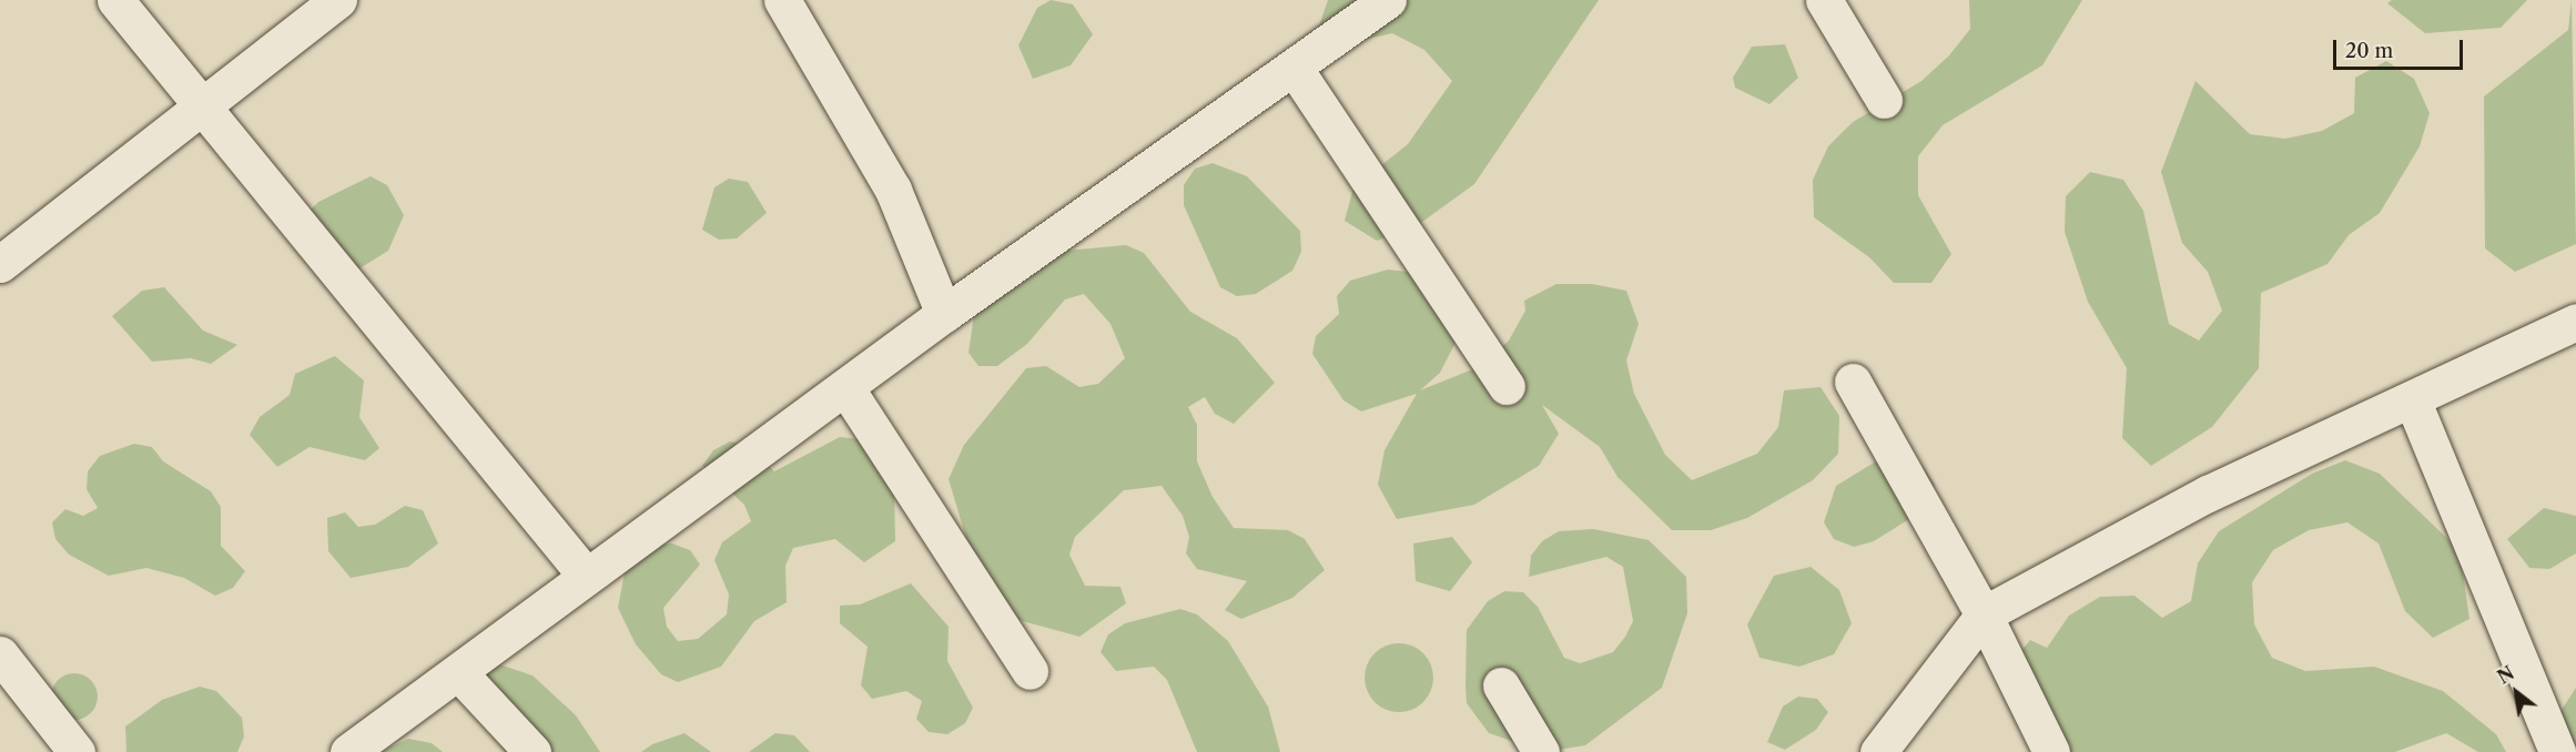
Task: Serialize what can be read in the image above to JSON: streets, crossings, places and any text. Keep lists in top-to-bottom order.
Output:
{
  "scale_bar": "20 m",
  "north": "top left"
}
